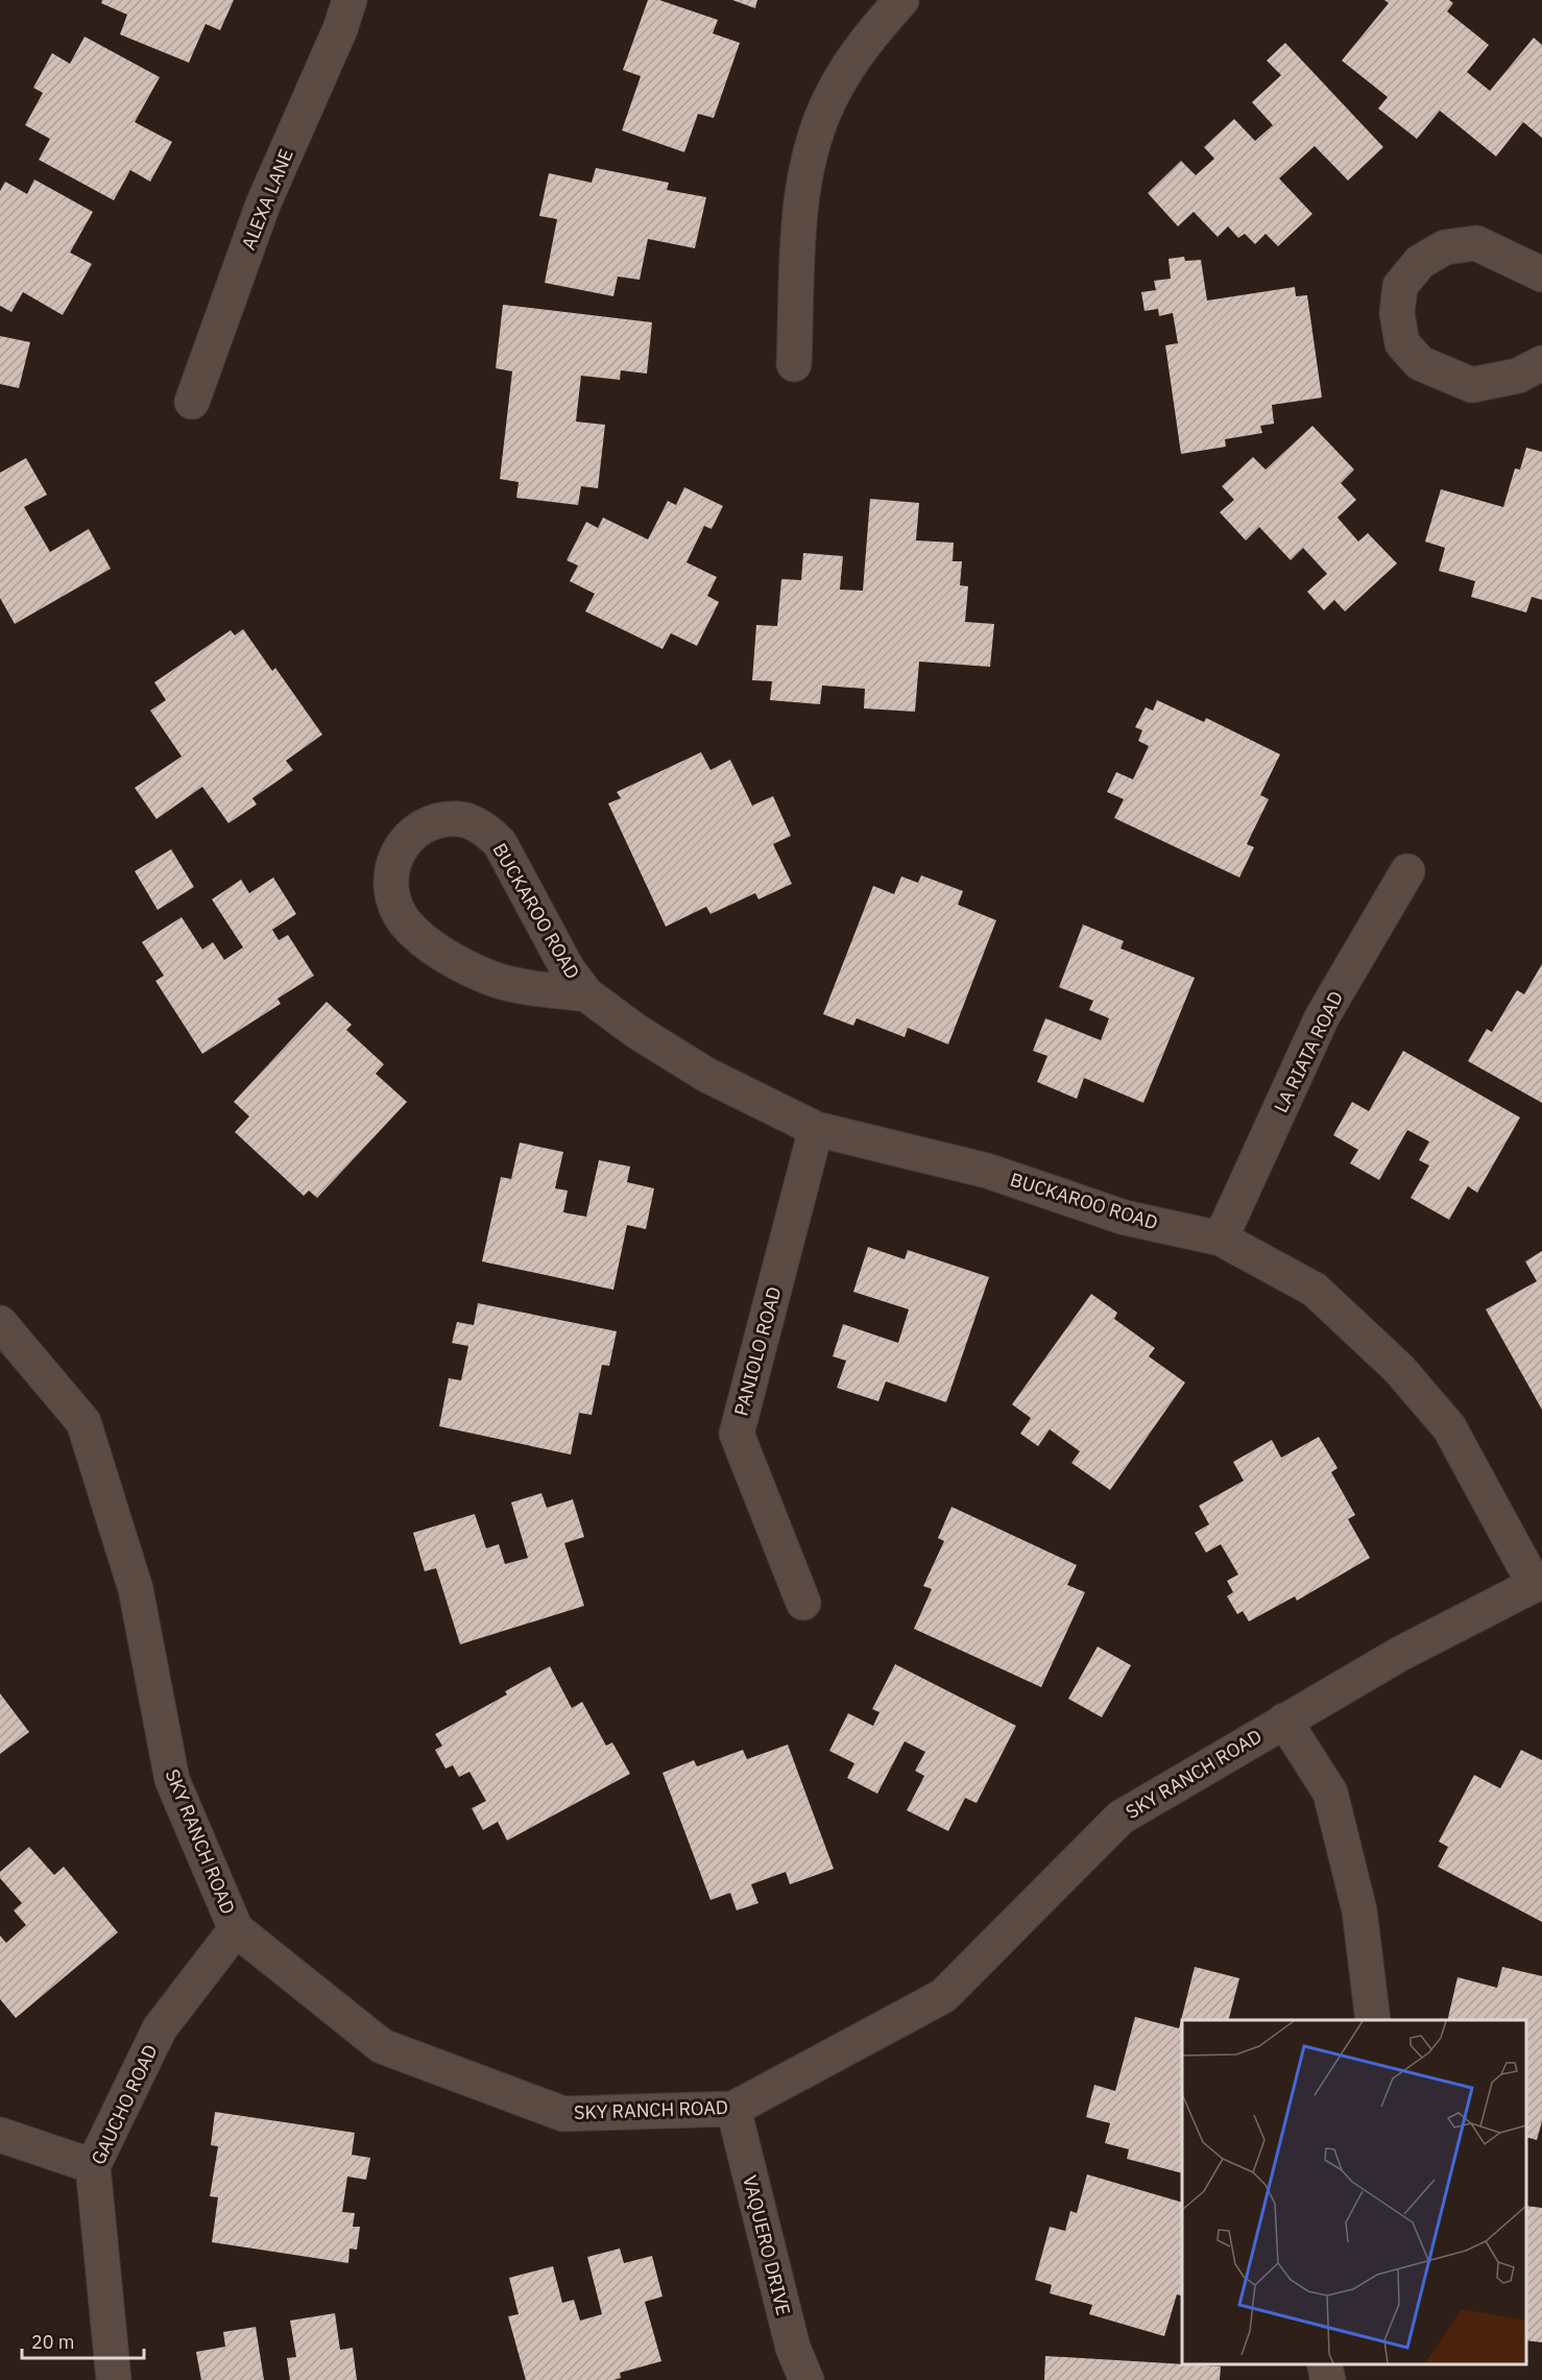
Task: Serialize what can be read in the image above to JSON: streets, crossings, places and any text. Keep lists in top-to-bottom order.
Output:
{
  "streets": {
    "street": [
      "ALEXA LANE",
      "BUCKAROO ROAD",
      "LA RIATA ROAD",
      "PANIOLO ROAD",
      "SKY RANCH ROAD",
      "GAUCHO ROAD",
      "VAQUERO DRIVE"
    ]
  },
  "crossings": [
    ["BUCKAROO ROAD", "LA RIATA ROAD"],
    ["BUCKAROO ROAD", "PANIOLO ROAD"],
    ["BUCKAROO ROAD", "SKY RANCH ROAD"],
    ["SKY RANCH ROAD", "GAUCHO ROAD"],
    ["SKY RANCH ROAD", "VAQUERO DRIVE"]
  ],
  "scale_bar": "20 m"
}
